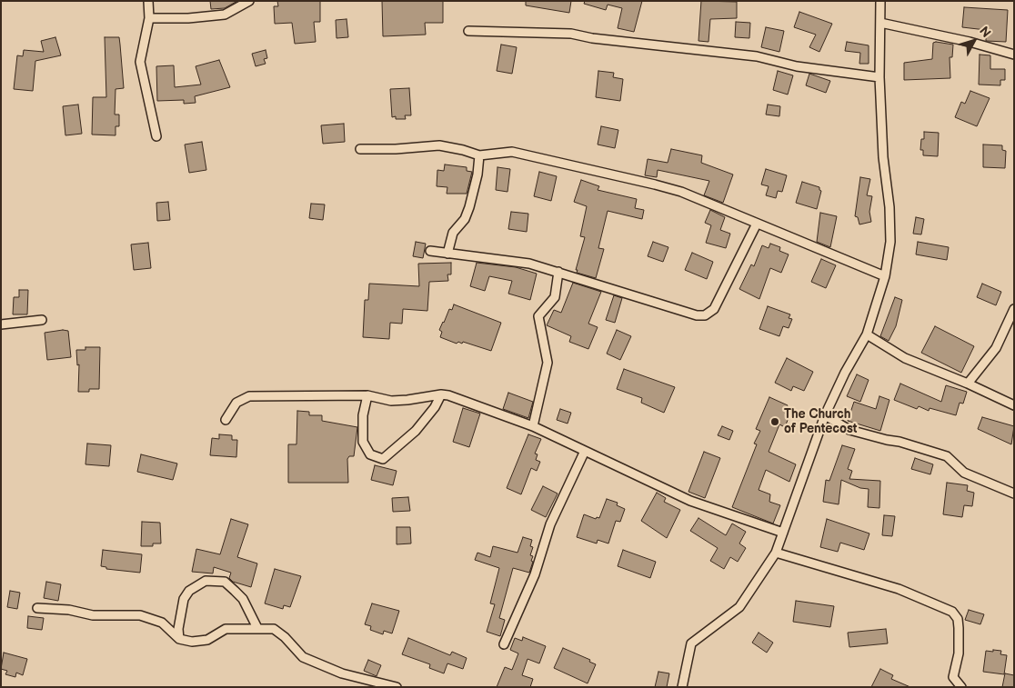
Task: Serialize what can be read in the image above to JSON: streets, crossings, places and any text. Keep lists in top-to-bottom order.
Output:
{
  "places": ["The Church of Pentecost"],
  "north": "top right"
}
